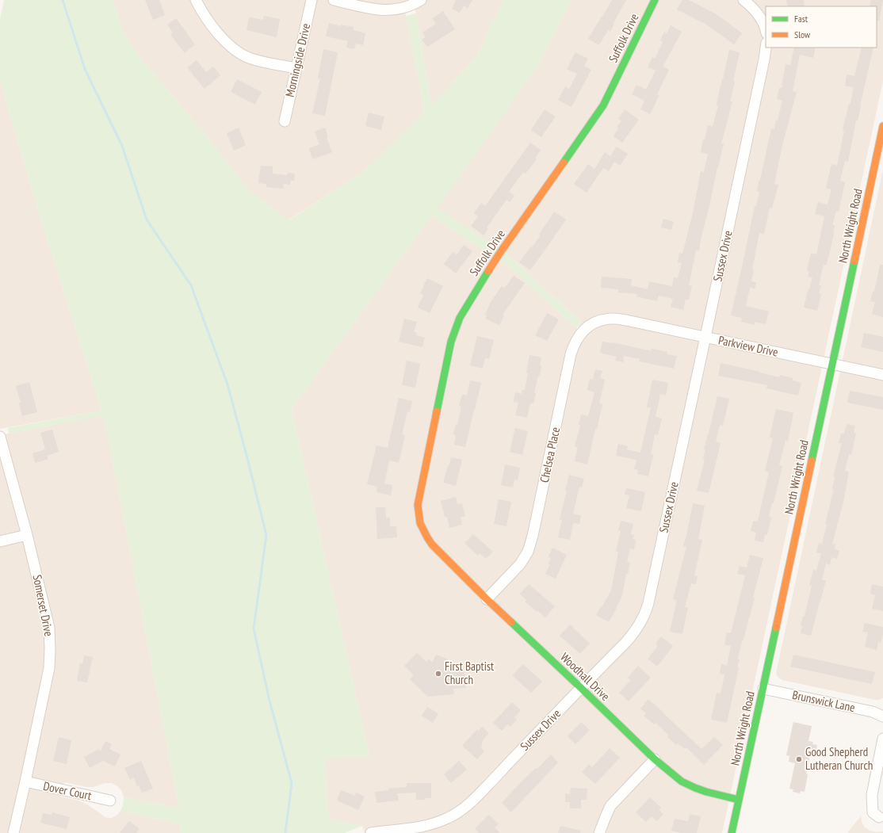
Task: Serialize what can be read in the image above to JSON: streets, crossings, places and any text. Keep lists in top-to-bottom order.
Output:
{
  "streets": {
    "street": [
      "Suffolk Drive",
      "Morningside Drive",
      "North Wright Road",
      "Sussex Drive",
      "Parkview Drive",
      "Chelsea Place",
      "Somerset Drive",
      "Woodhall Drive",
      "Brunswick Lane",
      "Dover Court"
    ]
  },
  "crossings": [
    ["Suffolk Drive", "Woodhall Drive"],
    ["North Wright Road", "Parkview Drive"],
    ["North Wright Road", "Woodhall Drive"],
    ["North Wright Road", "Brunswick Lane"],
    ["Sussex Drive", "Parkview Drive"],
    ["Sussex Drive", "Woodhall Drive"],
    ["Parkview Drive", "Chelsea Place"],
    ["Chelsea Place", "Woodhall Drive"],
    ["Somerset Drive", "Dover Court"]
  ],
  "places": ["First Baptist Church", "Good Shepherd Lutheran Church"],
  "legend": ["Fast", "Slow"]
}
